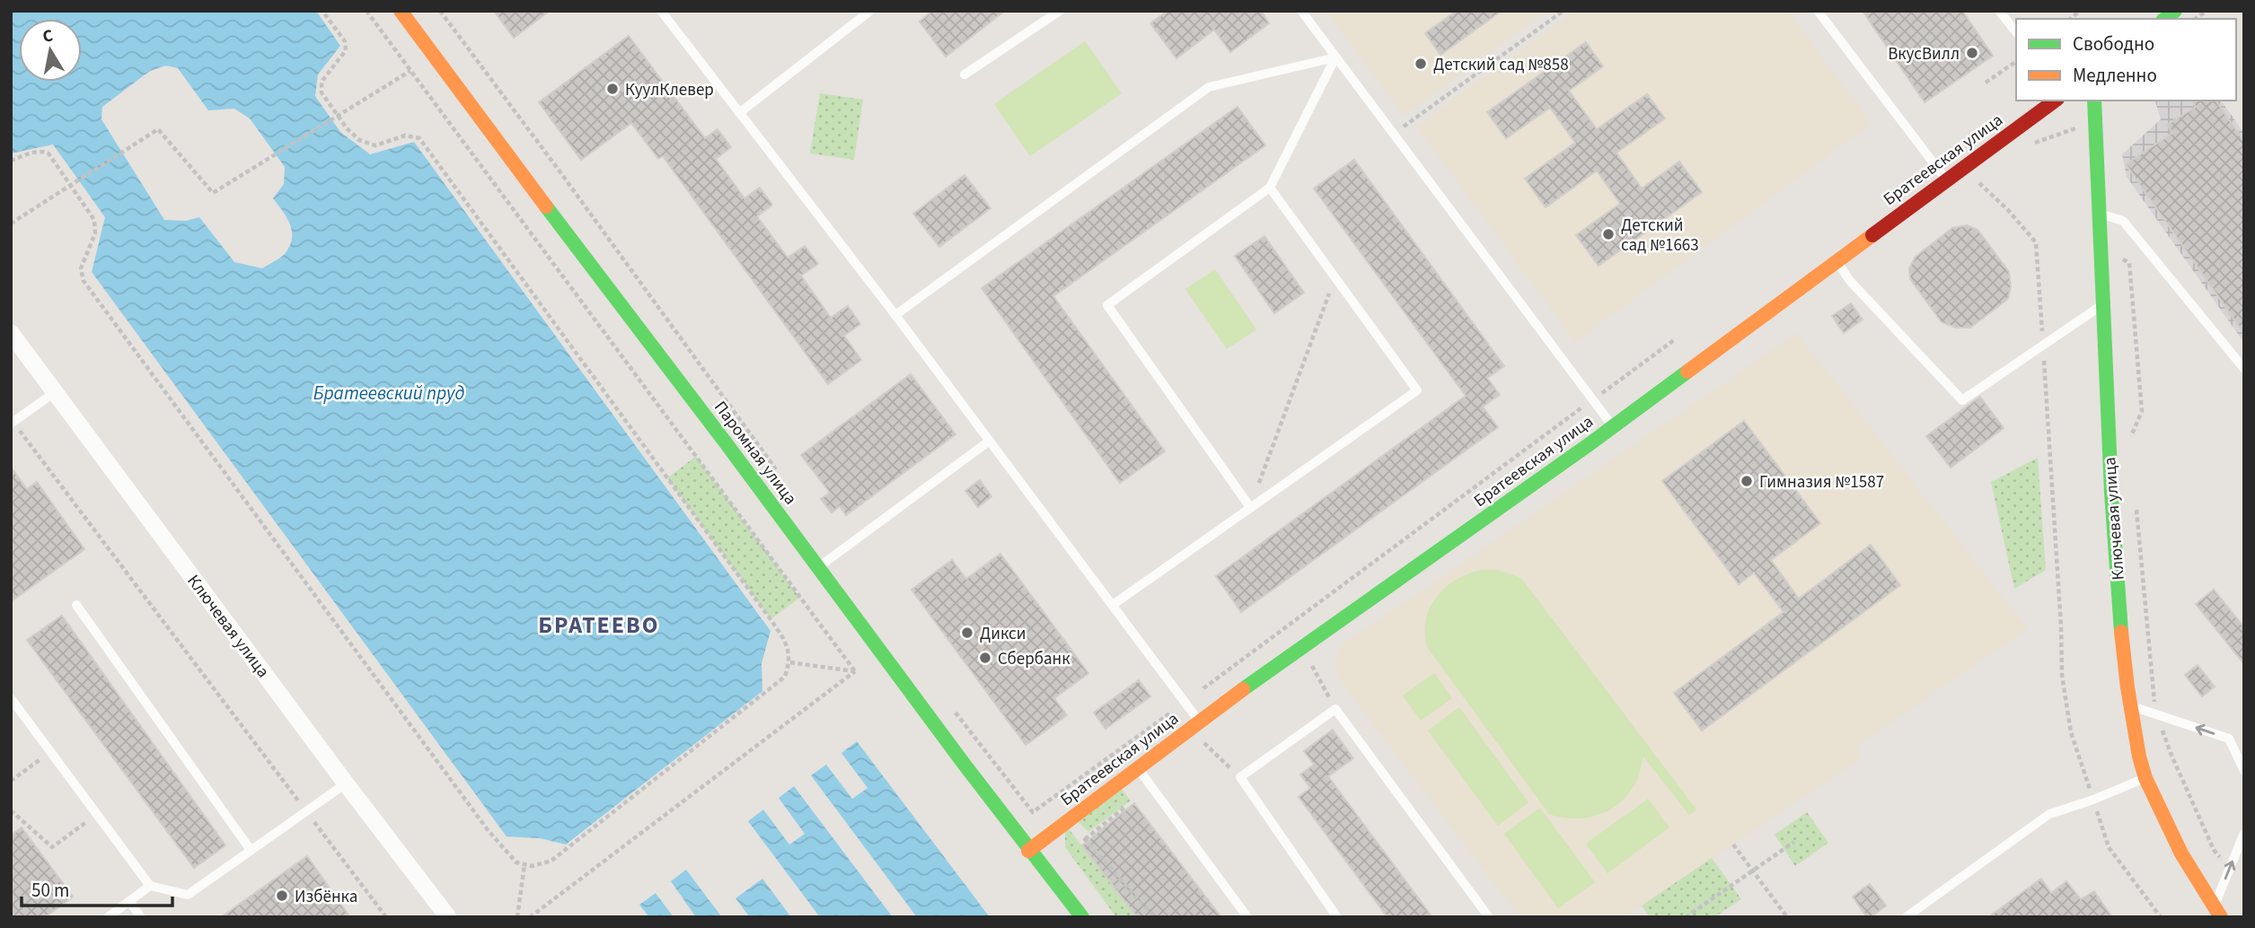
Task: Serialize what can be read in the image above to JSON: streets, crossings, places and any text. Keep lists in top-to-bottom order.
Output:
{
  "streets": {
    "street": ["Братеевская улица", "Паромная улица", "Ключевая улица"]
  },
  "crossings": [
    ["Братеевская улица", "Паромная улица"]
  ],
  "districts": ["БРАТЕЕВО"],
  "water": ["Братеевский пруд"],
  "places": [
    "ВкусВилл",
    "Детский сад №858",
    "КуулКлевер",
    "Детский сад №1663",
    "Гимназия №1587",
    "Дикси",
    "Сбербанк",
    "Избёнка"
  ],
  "legend": ["Свободно", "Медленно"],
  "scale_bar": "50 m",
  "north": "top"
}
